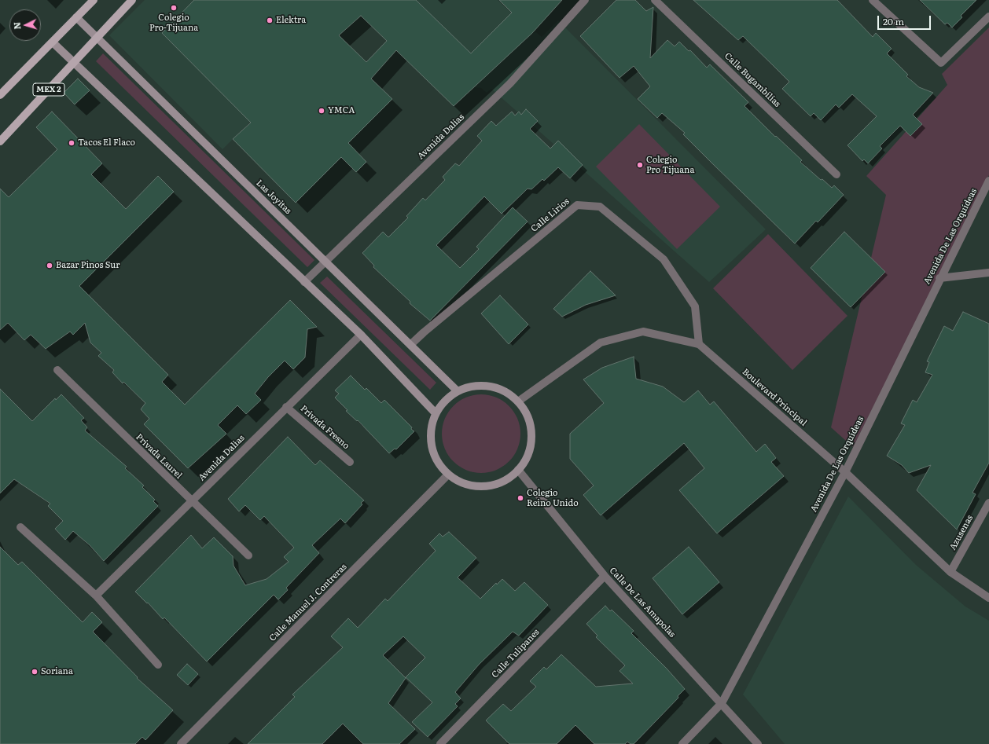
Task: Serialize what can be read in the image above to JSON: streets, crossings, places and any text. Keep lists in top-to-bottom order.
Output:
{
  "streets": {
    "main road": ["MEX 2", "Las Joyitas"],
    "street": [
      "Calle Bugambilias",
      "Avenida Dalias",
      "Calle Lirios",
      "Avenida De Las Orquídeas",
      "Boulevard Principal",
      "Privada Fresno",
      "Privada Laurel",
      "Azusenas",
      "Calle Manuel J. Contreras",
      "Calle De Las Amapolas",
      "Calle Tulipanes"
    ]
  },
  "crossings": [
    ["MEX 2", "Las Joyitas"],
    ["Avenida Dalias", "Las Joyitas"],
    ["Avenida Dalias", "Privada Fresno"],
    ["Avenida Dalias", "Privada Laurel"],
    ["Las Joyitas", "Calle Lirios"],
    ["Las Joyitas", "Boulevard Principal"],
    ["Las Joyitas", "Calle Manuel J. Contreras"],
    ["Las Joyitas", "Calle De Las Amapolas"],
    ["Calle Lirios", "Boulevard Principal"],
    ["Avenida De Las Orquídeas", "Boulevard Principal"],
    ["Avenida De Las Orquídeas", "Calle De Las Amapolas"],
    ["Boulevard Principal", "Azusenas"],
    ["Boulevard Principal", "Calle Manuel J. Contreras"],
    ["Boulevard Principal", "Calle De Las Amapolas"],
    ["Calle Manuel J. Contreras", "Calle De Las Amapolas"],
    ["Calle De Las Amapolas", "Calle Tulipanes"]
  ],
  "places": [
    "Colegio Pro-Tijuana",
    "Elektra",
    "YMCA",
    "Tacos El Flaco",
    "Colegio Pro Tijuana",
    "Bazar Pinos Sur",
    "Colegio Reino Unido",
    "Soriana"
  ],
  "scale_bar": "20 m",
  "north": "left"
}
